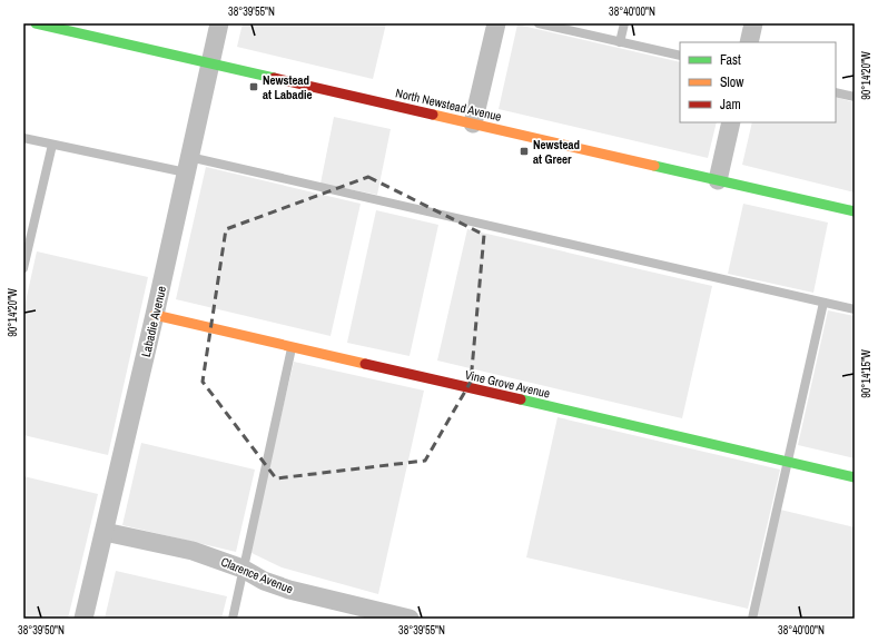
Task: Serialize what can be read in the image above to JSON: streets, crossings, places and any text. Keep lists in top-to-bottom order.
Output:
{
  "streets": {
    "street": [
      "North Newstead Avenue",
      "Labadie Avenue",
      "Vine Grove Avenue",
      "Clarence Avenue"
    ]
  },
  "crossings": [
    ["North Newstead Avenue", "Labadie Avenue"],
    ["Labadie Avenue", "Vine Grove Avenue"],
    ["Labadie Avenue", "Clarence Avenue"]
  ],
  "places": {
    "transit": ["Newstead at Labadie", "Newstead at Greer"]
  },
  "legend": ["Fast", "Slow", "Jam"],
  "coordinates": [
    "38°39'55\"N",
    "38°40'00\"N",
    "90°14'20\"W",
    "90°14'15\"W",
    "38°39'50\"N"
  ]
}
